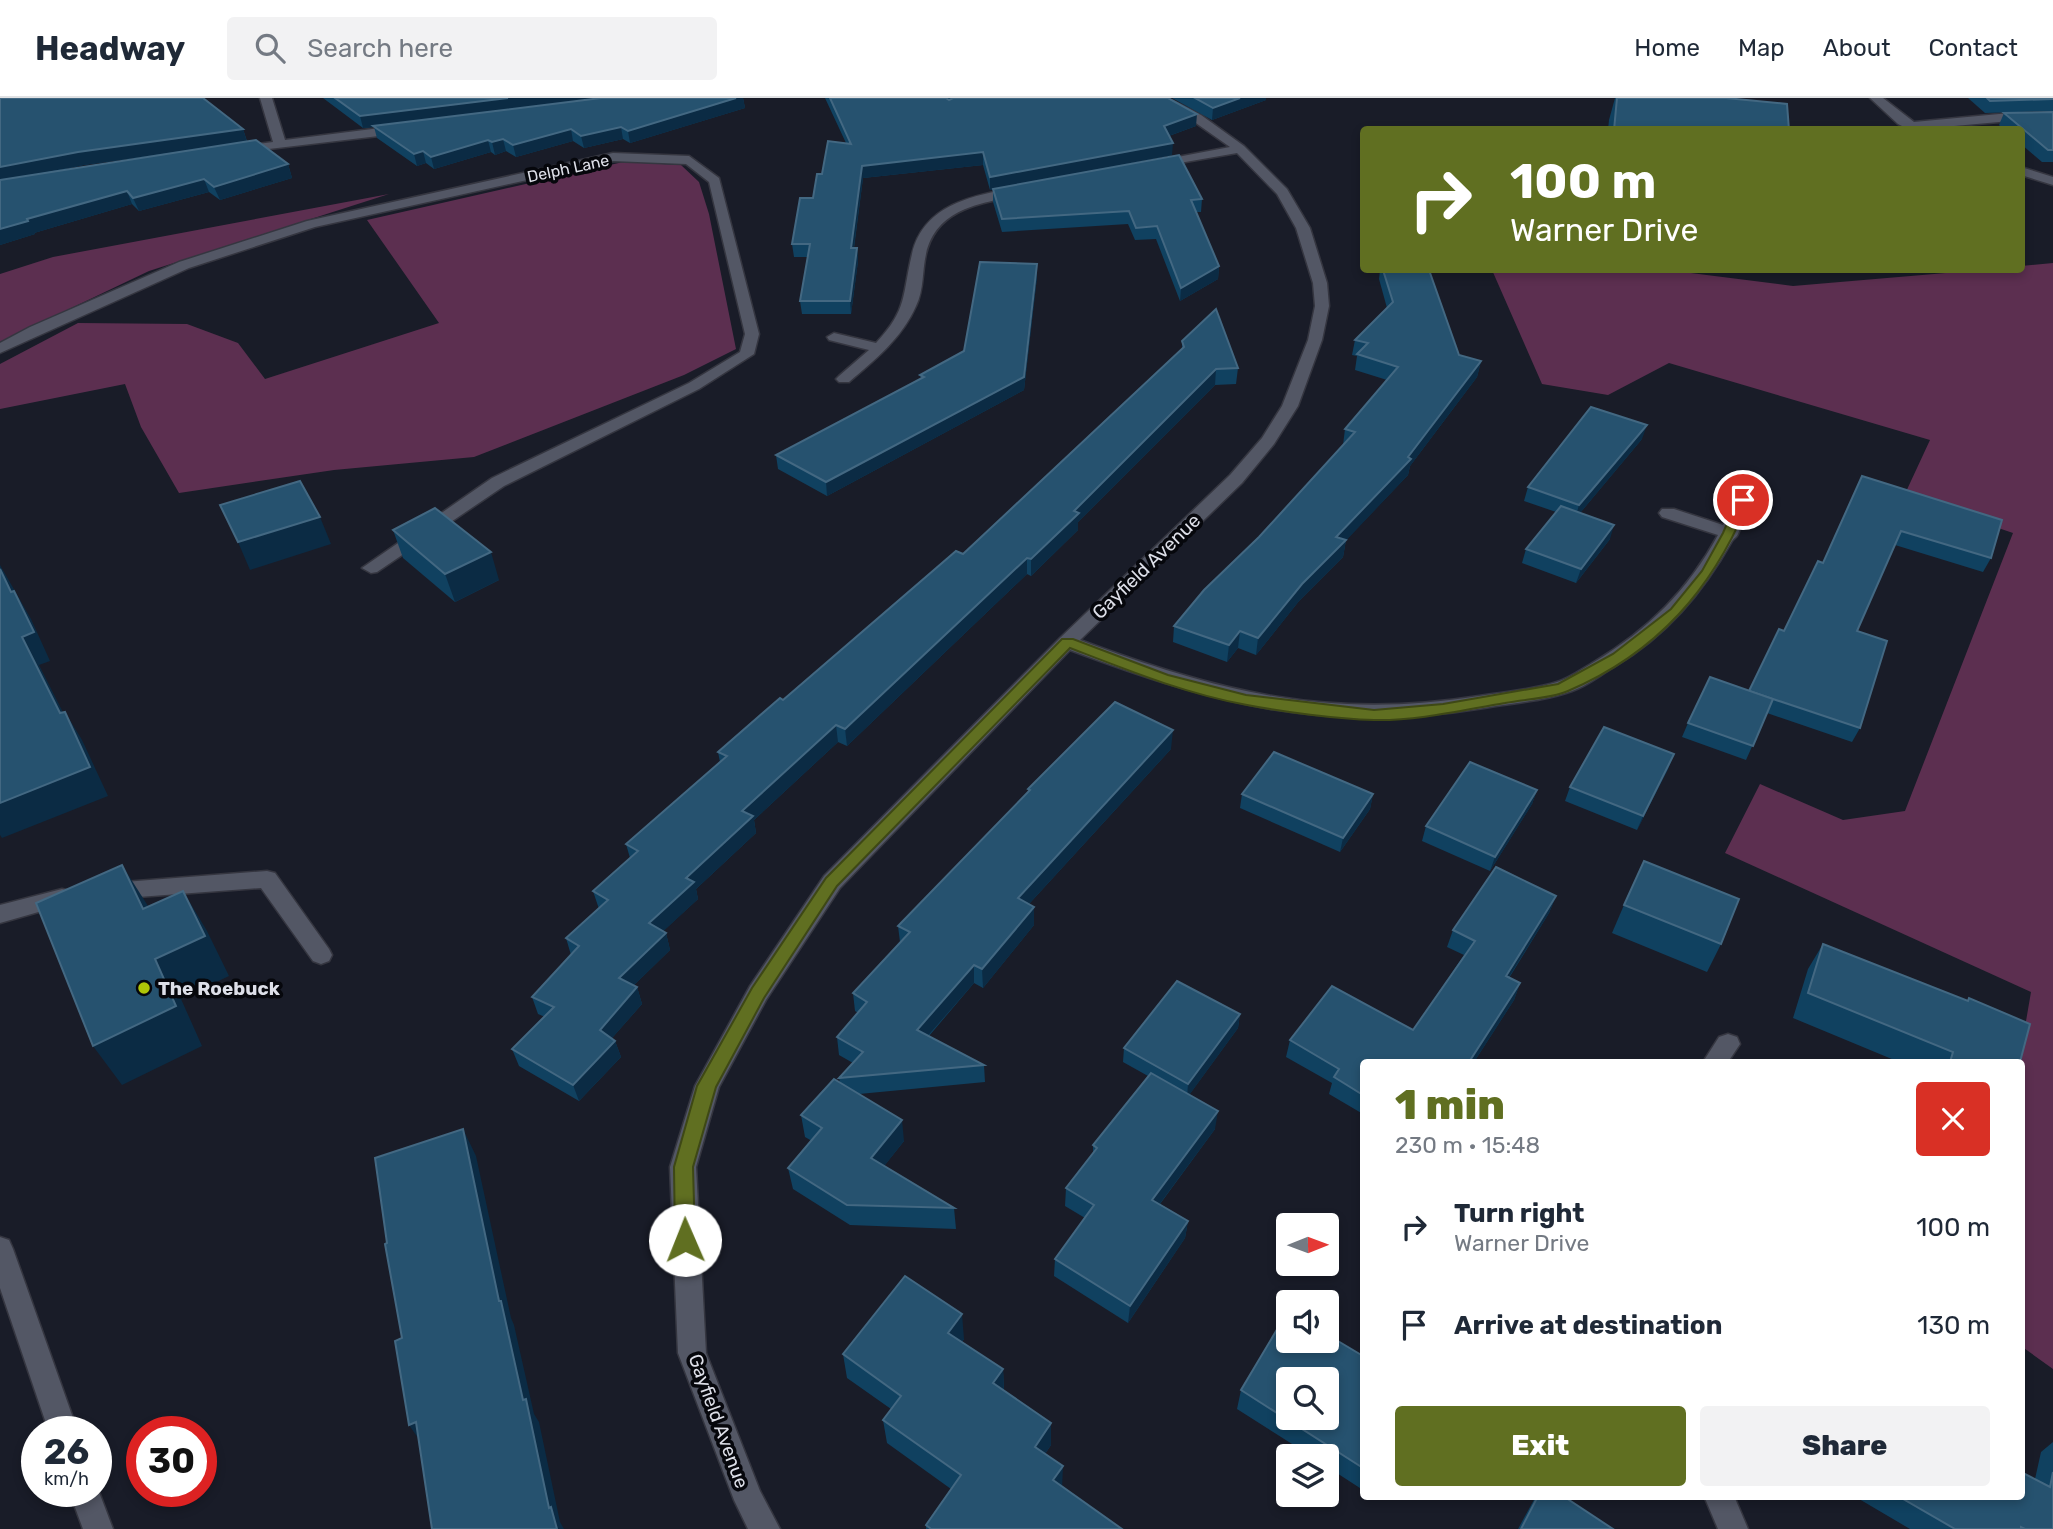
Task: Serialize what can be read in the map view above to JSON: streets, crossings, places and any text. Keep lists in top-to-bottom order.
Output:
{
  "streets": {
    "street": ["Delph Lane", "Gayfield Avenue"]
  },
  "places": ["The Roebuck"],
  "north": "right",
  "page": {
    "header": "Headway",
    "search": "Search here",
    "nav": [
      "Home",
      "Map",
      "About",
      "Contact"
    ],
    "turn": ["100 m", "Warner Drive"],
    "heading": ["1 min", "230 m · 15:48"],
    "list": [
      {
        "name": "Turn right",
        "note": "Warner Drive",
        "value": "100 m"
      },
      {
        "name": "Arrive at destination",
        "value": "130 m"
      }
    ],
    "buttons": ["Exit", "Share"],
    "speed": "26 km/h",
    "limit": "30"
  }
}
